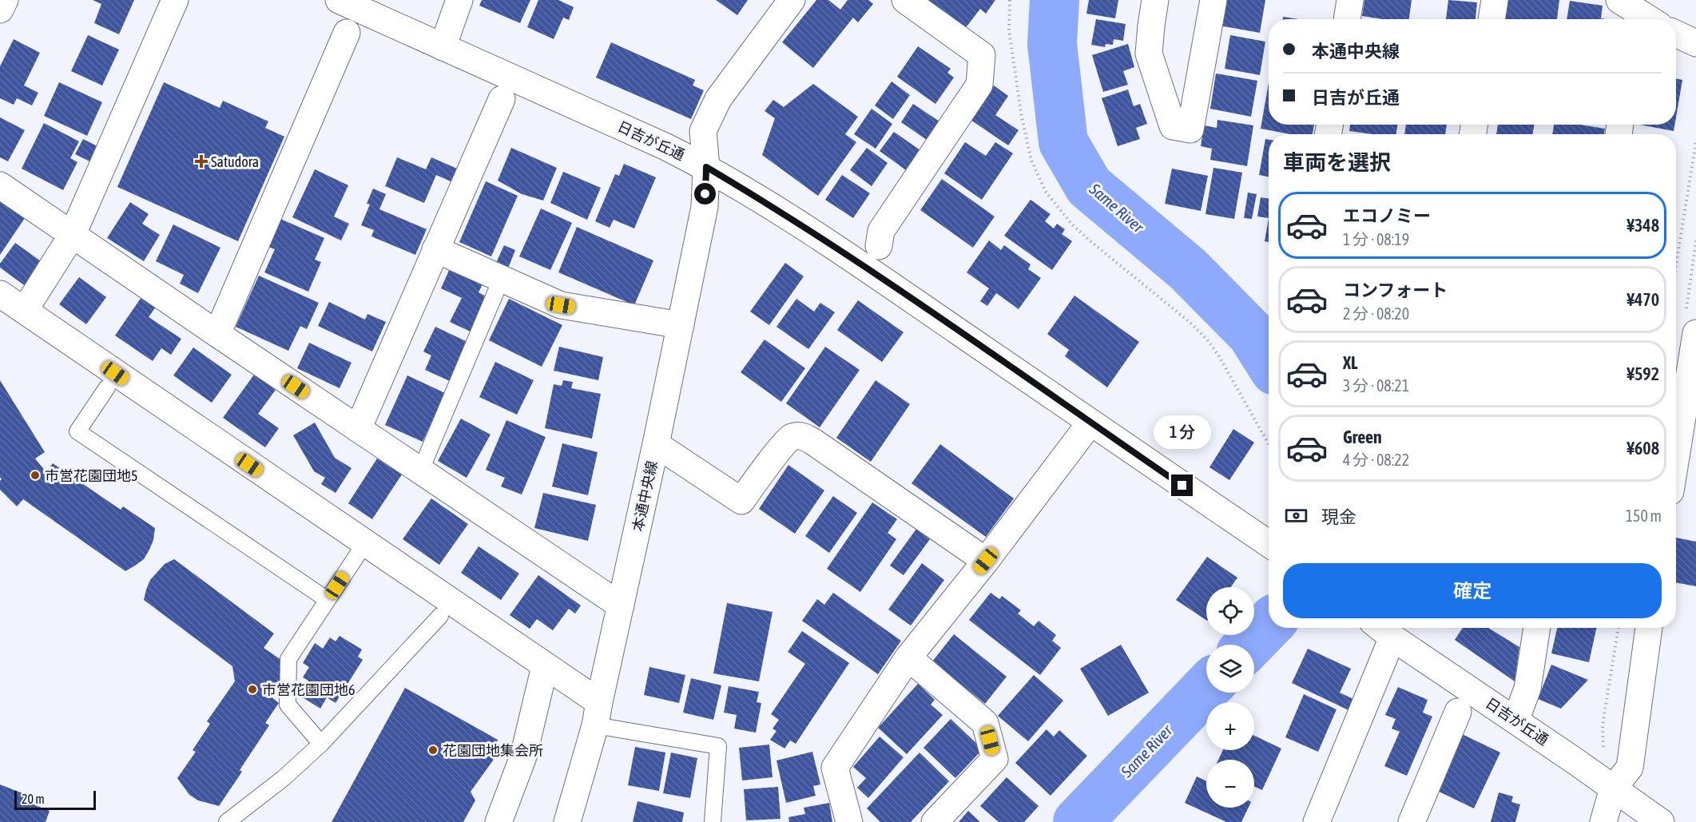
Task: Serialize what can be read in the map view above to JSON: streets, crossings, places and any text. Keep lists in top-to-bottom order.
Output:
{
  "streets": {
    "street": ["日吉が丘通", "本通中央線"]
  },
  "crossings": [
    ["日吉が丘通", "本通中央線"]
  ],
  "water": ["Same River"],
  "places": {
    "health": ["Satudora"],
    "other": ["市営花園団地5", "市営花園団地6", "花園団地集会所"]
  },
  "scale_bar": "20 m",
  "page": {
    "banner": ["本通中央線", "日吉が丘通"],
    "heading": "車両を選択",
    "list": [
      {
        "name": "エコノミー",
        "note": "1 分 · 08:19",
        "value": "¥348"
      },
      {
        "name": "コンフォート",
        "note": "2 分 · 08:20",
        "value": "¥470"
      },
      {
        "name": "XL",
        "note": "3 分 · 08:21",
        "value": "¥592"
      },
      {
        "name": "Green",
        "note": "4 分 · 08:22",
        "value": "¥608"
      }
    ],
    "bubble": "1 分",
    "pay": ["現金", "150 m"],
    "buttons": "確定",
    "map_buttons": ["+", "−"],
    "scale": "20 m"
  }
}
